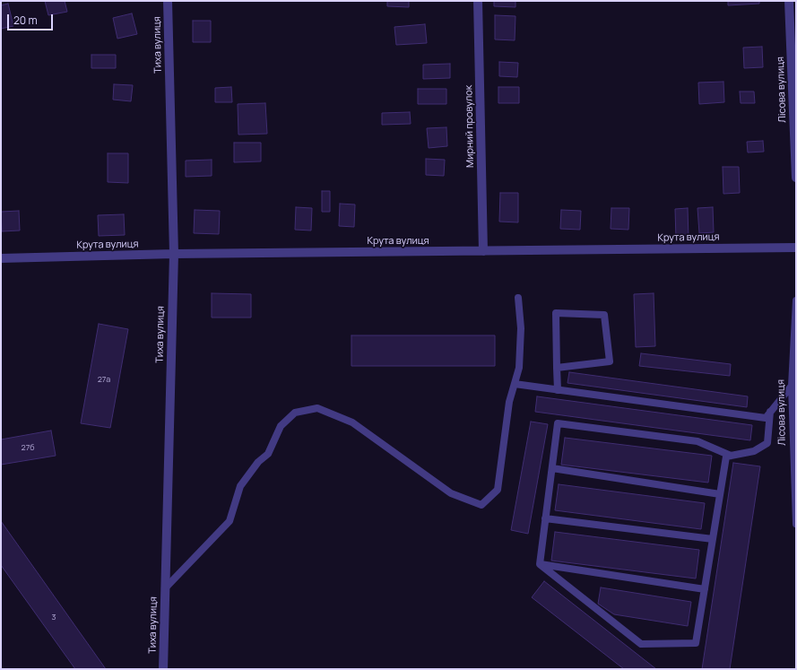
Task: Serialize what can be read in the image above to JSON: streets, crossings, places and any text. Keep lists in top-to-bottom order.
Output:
{
  "streets": {
    "street": [
      "Тиха вулиця",
      "Лісова вулиця",
      "Мирний провулок",
      "Крута вулиця"
    ]
  },
  "crossings": [
    ["Тиха вулиця", "Крута вулиця"],
    ["Мирний провулок", "Крута вулиця"]
  ],
  "house_numbers": ["27а", "27б", "3"],
  "scale_bar": "20 m"
}
